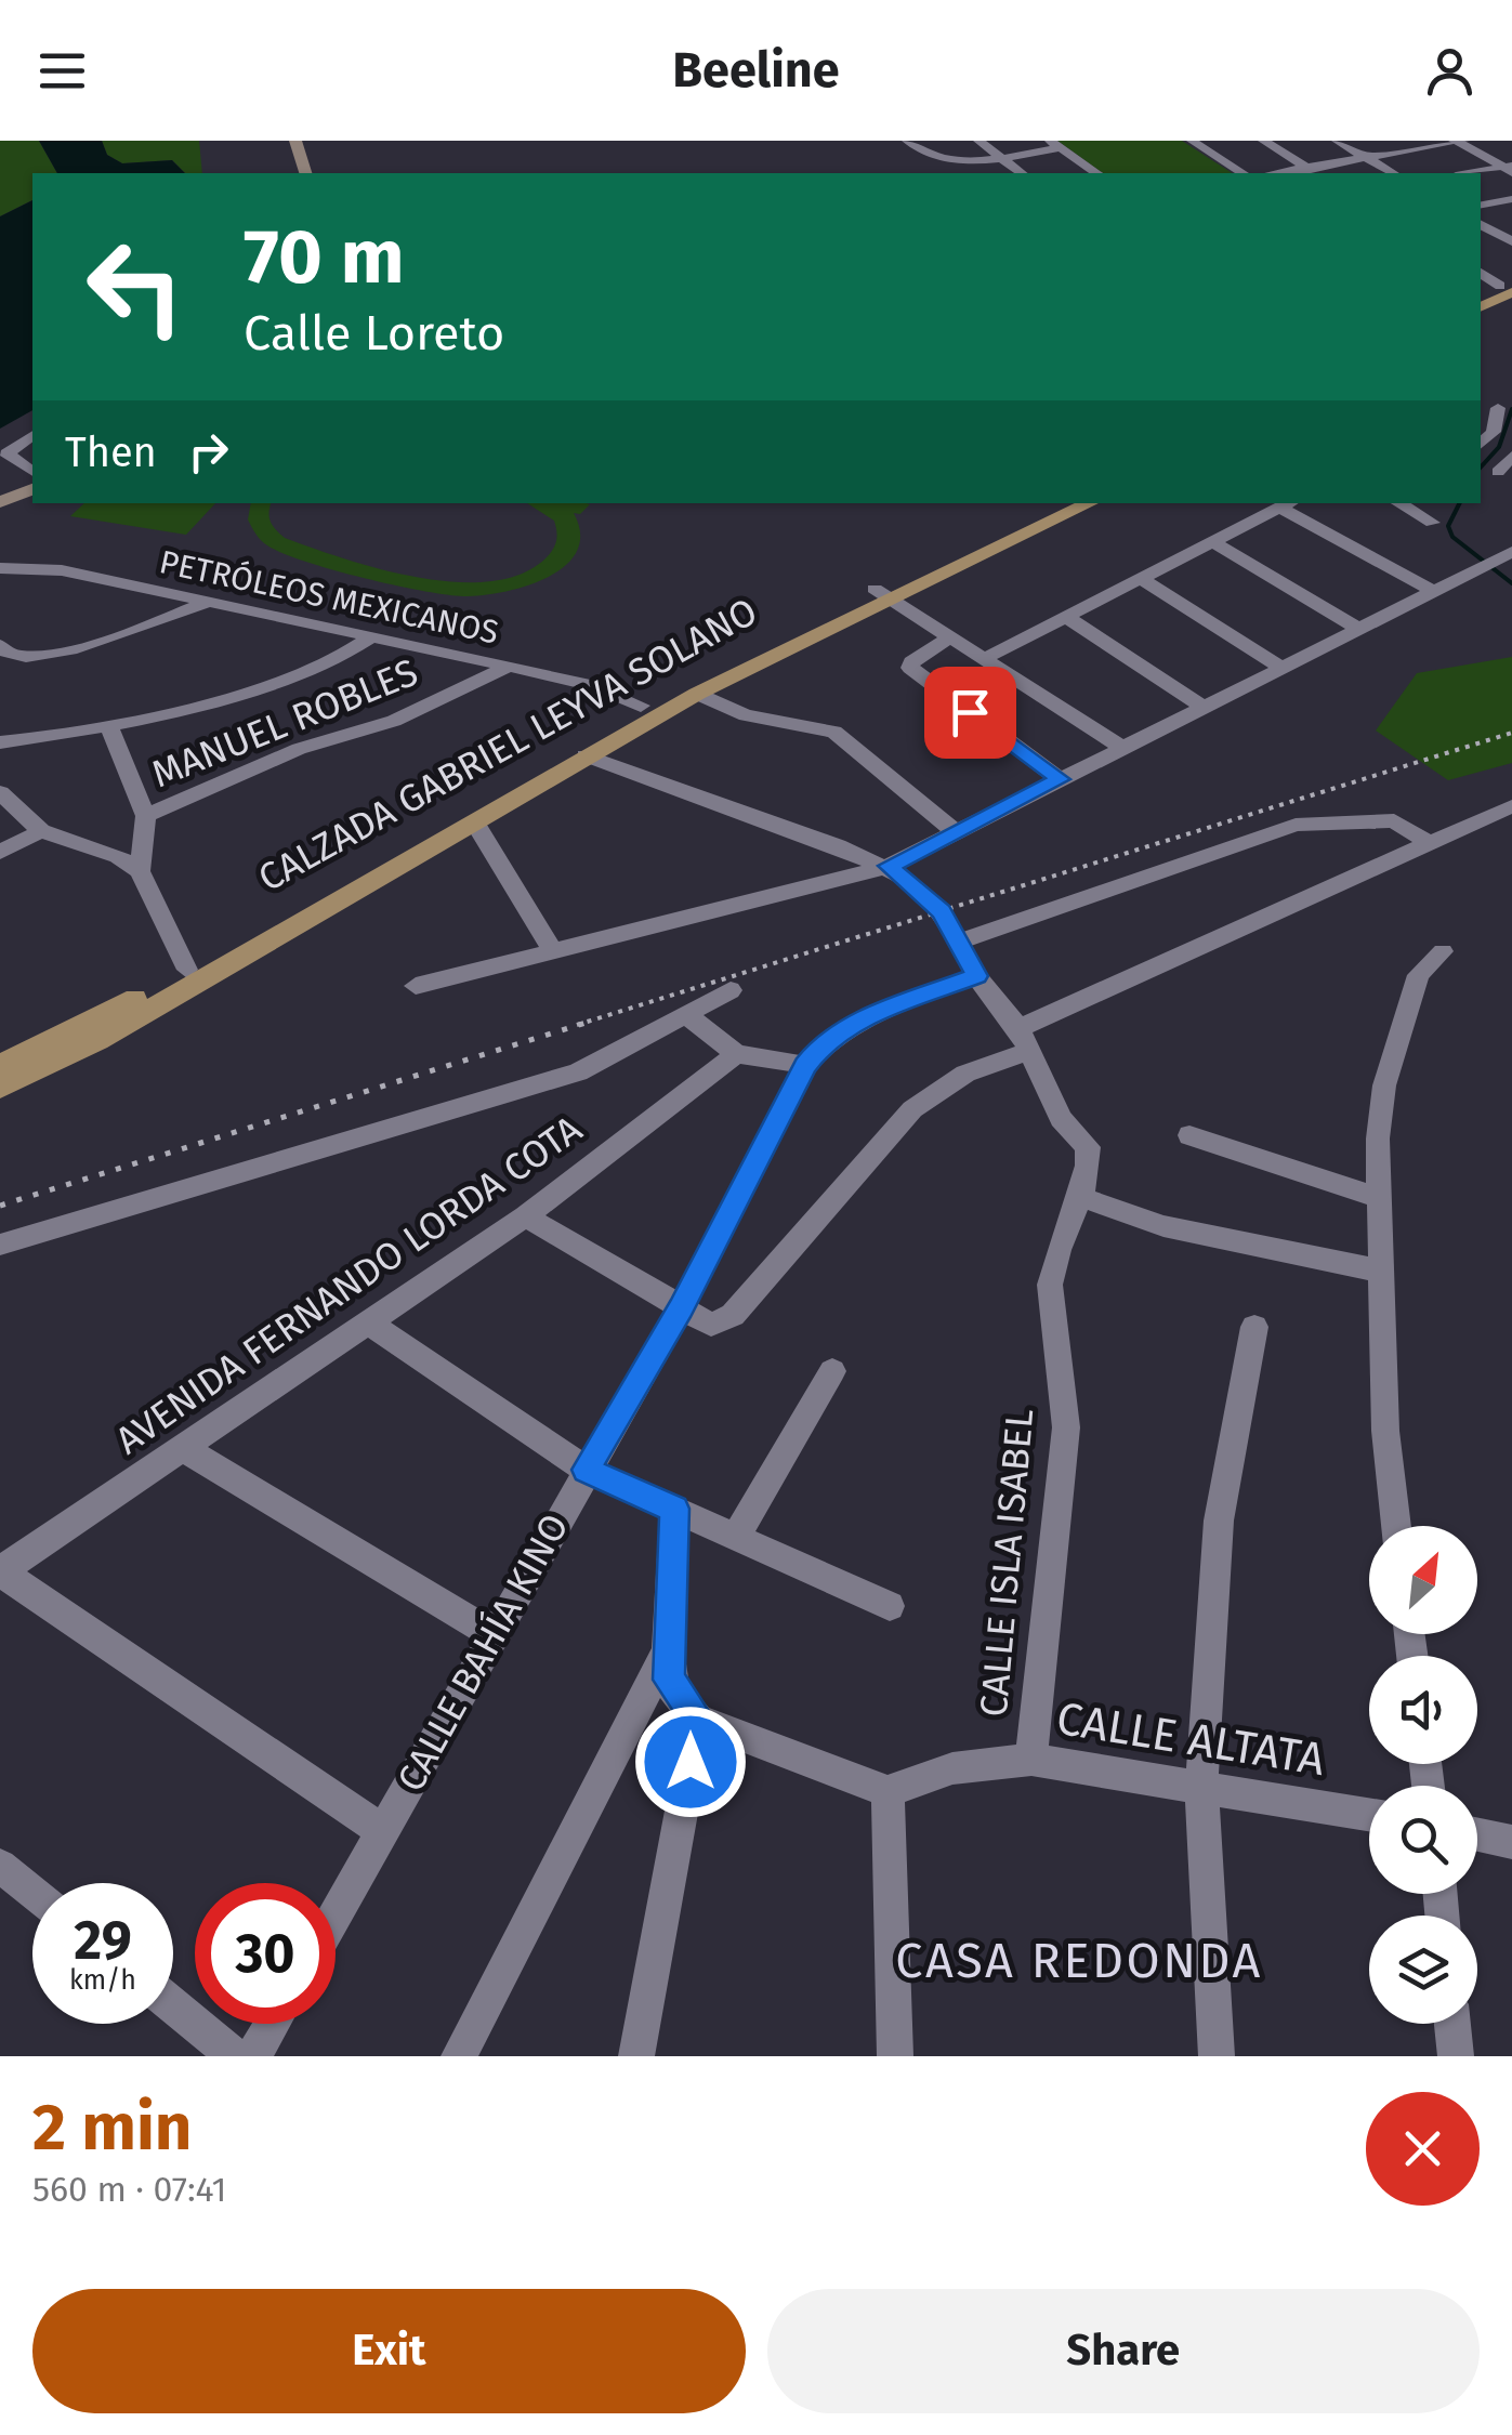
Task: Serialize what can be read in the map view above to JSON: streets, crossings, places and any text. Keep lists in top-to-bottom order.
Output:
{
  "streets": {
    "main road": ["CALZADA GABRIEL LEYVA SOLANO"],
    "street": [
      "PETRÓLEOS MEXICANOS",
      "MANUEL ROBLES",
      "AVENIDA FERNANDO LORDA COTA",
      "CALLE ISLA ISABEL",
      "CALLE BAHÍA KINO",
      "CALLE ALTATA"
    ]
  },
  "crossings": [
    ["PETRÓLEOS MEXICANOS", "MANUEL ROBLES"],
    ["PETRÓLEOS MEXICANOS", "CALZADA GABRIEL LEYVA SOLANO"],
    ["CALZADA GABRIEL LEYVA SOLANO", "CALLE ISLA ISABEL"],
    ["CALLE ISLA ISABEL", "CALLE BAHÍA KINO"],
    ["CALLE ISLA ISABEL", "CALLE ALTATA"]
  ],
  "districts": ["CASA REDONDA"],
  "north": "top right",
  "page": {
    "header": "Beeline",
    "turn": ["70 m", "Calle Loreto"],
    "then": "Then",
    "speed": "29 km/h",
    "limit": "30",
    "heading": ["2 min", "560 m · 07:41"],
    "buttons": ["Exit", "Share"]
  }
}
